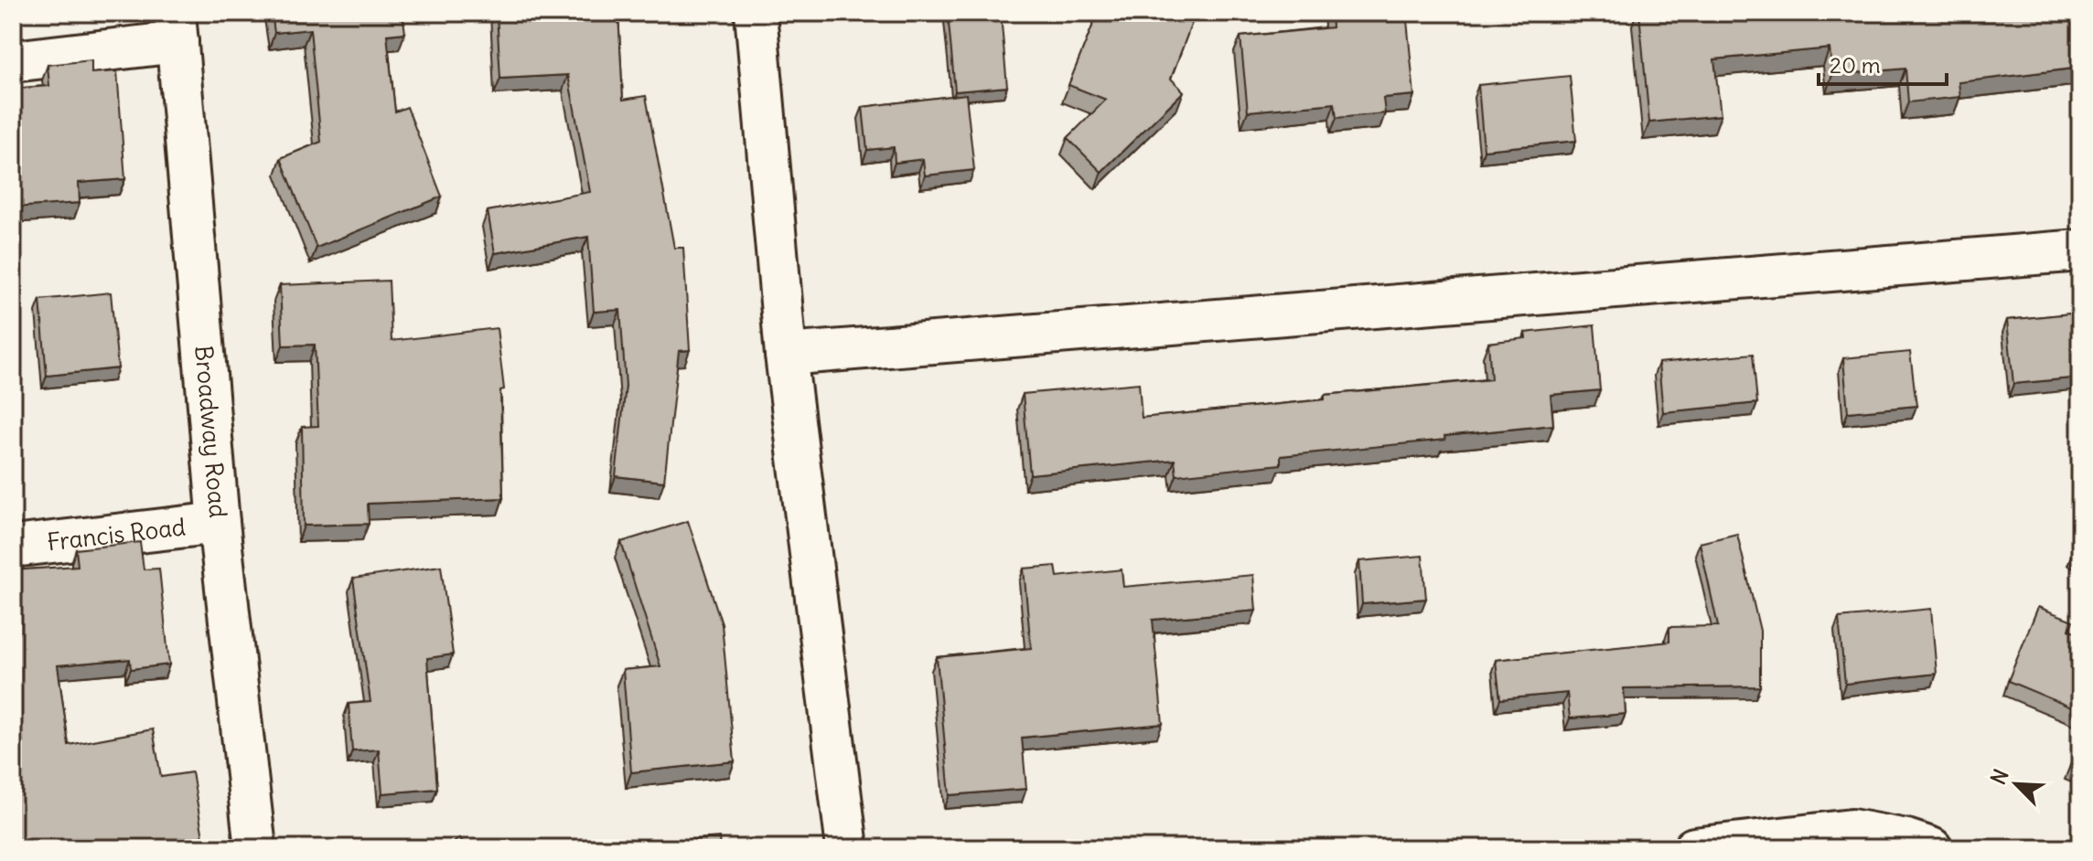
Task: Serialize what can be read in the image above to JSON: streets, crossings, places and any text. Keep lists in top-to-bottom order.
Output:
{
  "streets": {
    "street": ["Broadway Road", "Francis Road"]
  },
  "crossings": [
    ["Broadway Road", "Francis Road"]
  ],
  "scale_bar": "20 m",
  "north": "top left"
}
